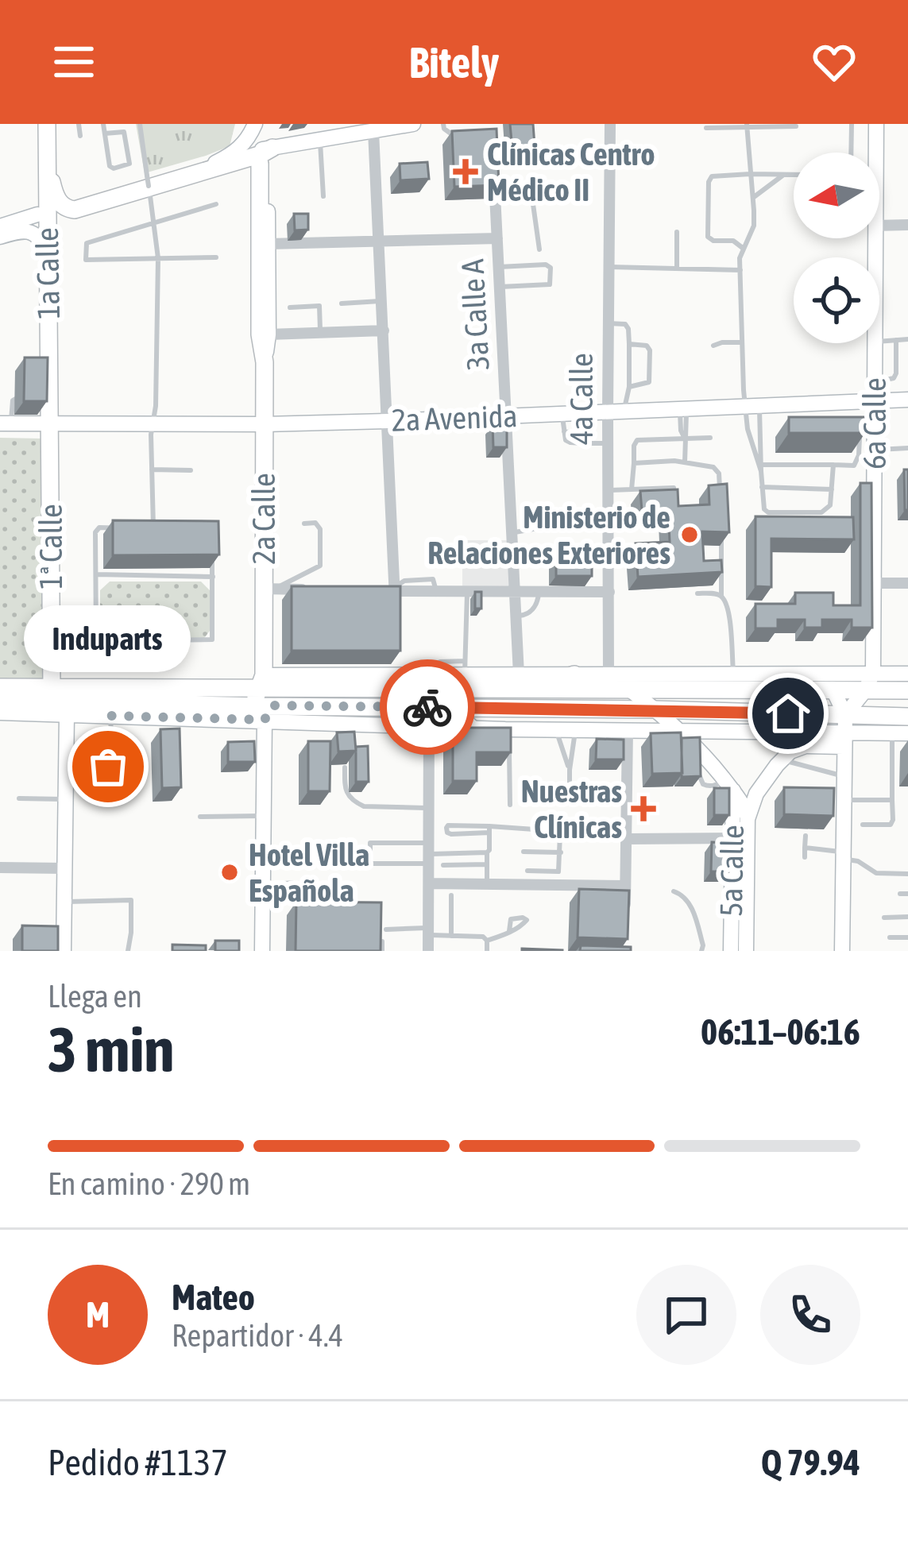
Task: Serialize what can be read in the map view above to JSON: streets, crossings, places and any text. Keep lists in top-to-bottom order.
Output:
{
  "streets": {
    "main road": ["1a Calle", "2a Calle", "1ª Calle"],
    "street": [
      "3a Calle A",
      "4a Calle",
      "2a Avenida",
      "6a Calle",
      "5a Calle"
    ]
  },
  "crossings": [
    ["1a Calle", "2a Avenida"],
    ["1a Calle", "1ª Calle"],
    ["3a Calle A", "2a Avenida"],
    ["4a Calle", "2a Avenida"],
    ["4a Calle", "5a Calle"],
    ["2a Avenida", "6a Calle"],
    ["2a Avenida", "2a Calle"],
    ["2a Avenida", "1ª Calle"]
  ],
  "places": {
    "health": ["Clínicas Centro Médico II", "Nuestras Clínicas"],
    "other": ["Ministerio de Relaciones Exteriores", "Induparts", "Hotel Villa Española"]
  },
  "north": "left",
  "page": {
    "header": "Bitely",
    "bubble": "Induparts",
    "heading": ["3 min", "Llega en", "06:11–06:16"],
    "panel": [
      "Mateo",
      "Repartidor · 4.4",
      "Pedido #1137",
      "Q 79.94"
    ],
    "bar": "En camino · 290 m",
    "round": "M"
  }
}
